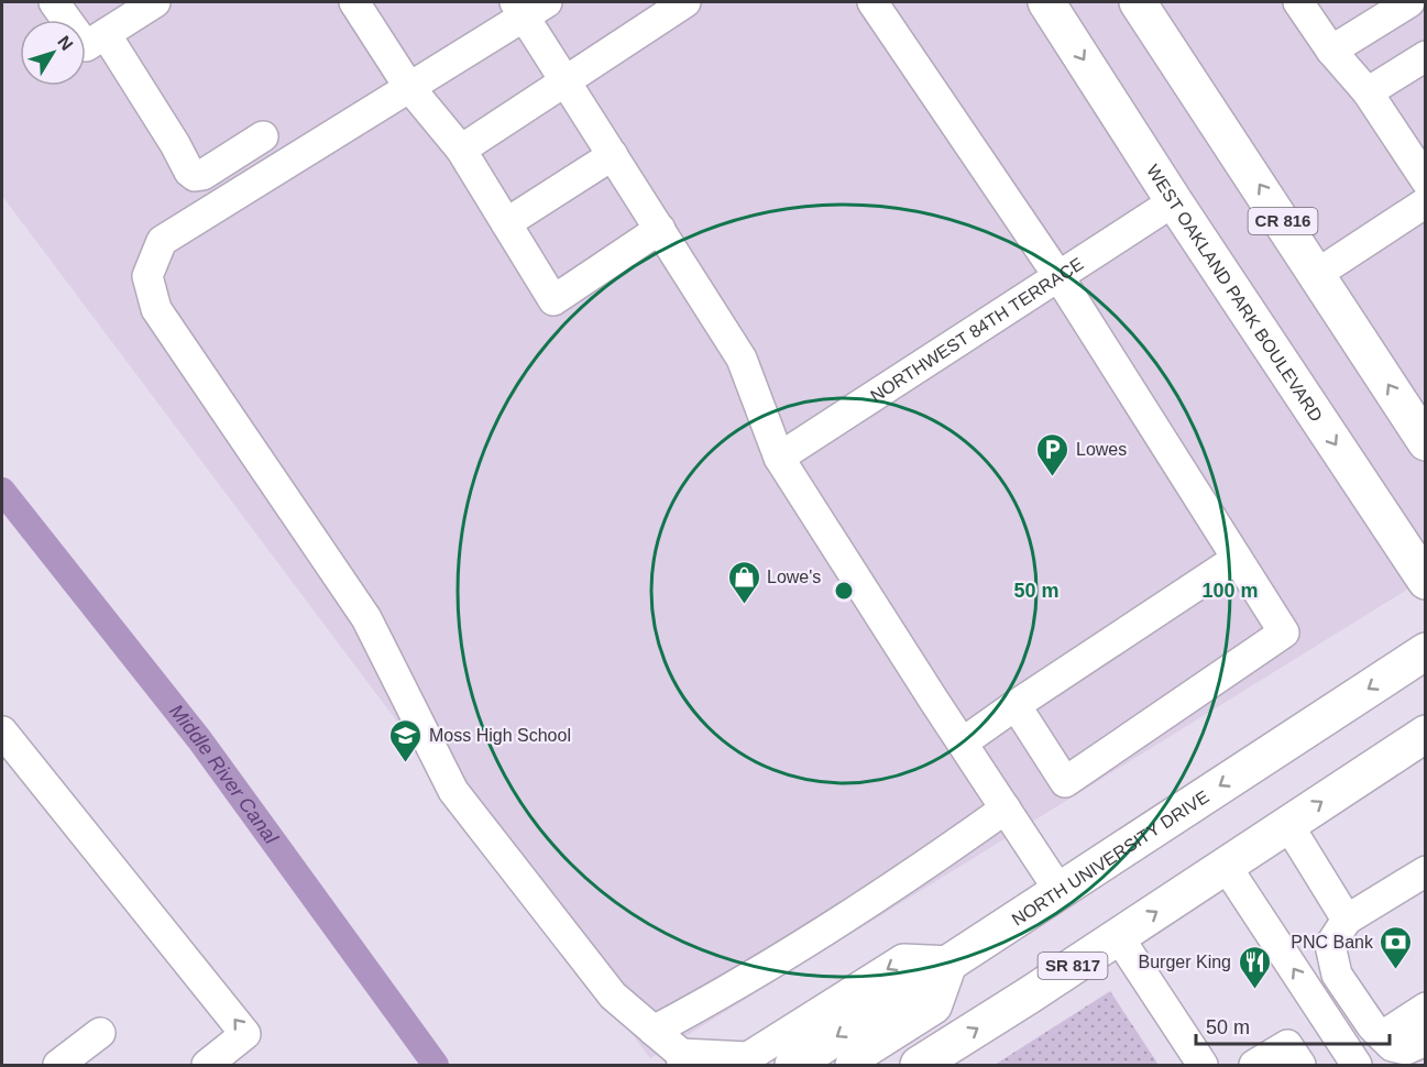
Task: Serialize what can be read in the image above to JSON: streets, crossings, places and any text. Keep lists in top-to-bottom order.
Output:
{
  "streets": {
    "main road": [
      "CR 816",
      "WEST OAKLAND PARK BOULEVARD",
      "NORTH UNIVERSITY DRIVE",
      "SR 817"
    ],
    "street": ["NORTHWEST 84TH TERRACE"]
  },
  "crossings": [
    ["WEST OAKLAND PARK BOULEVARD", "NORTHWEST 84TH TERRACE"]
  ],
  "water": ["Middle River Canal"],
  "places": {
    "parking": ["Lowes"],
    "shop": ["Lowe's"],
    "school or university": ["Moss High School"],
    "bank": ["PNC Bank"],
    "restaurant": ["Burger King"]
  },
  "scale_bar": "50 m",
  "north": "top right",
  "rings": ["50 m", "100 m"]
}
